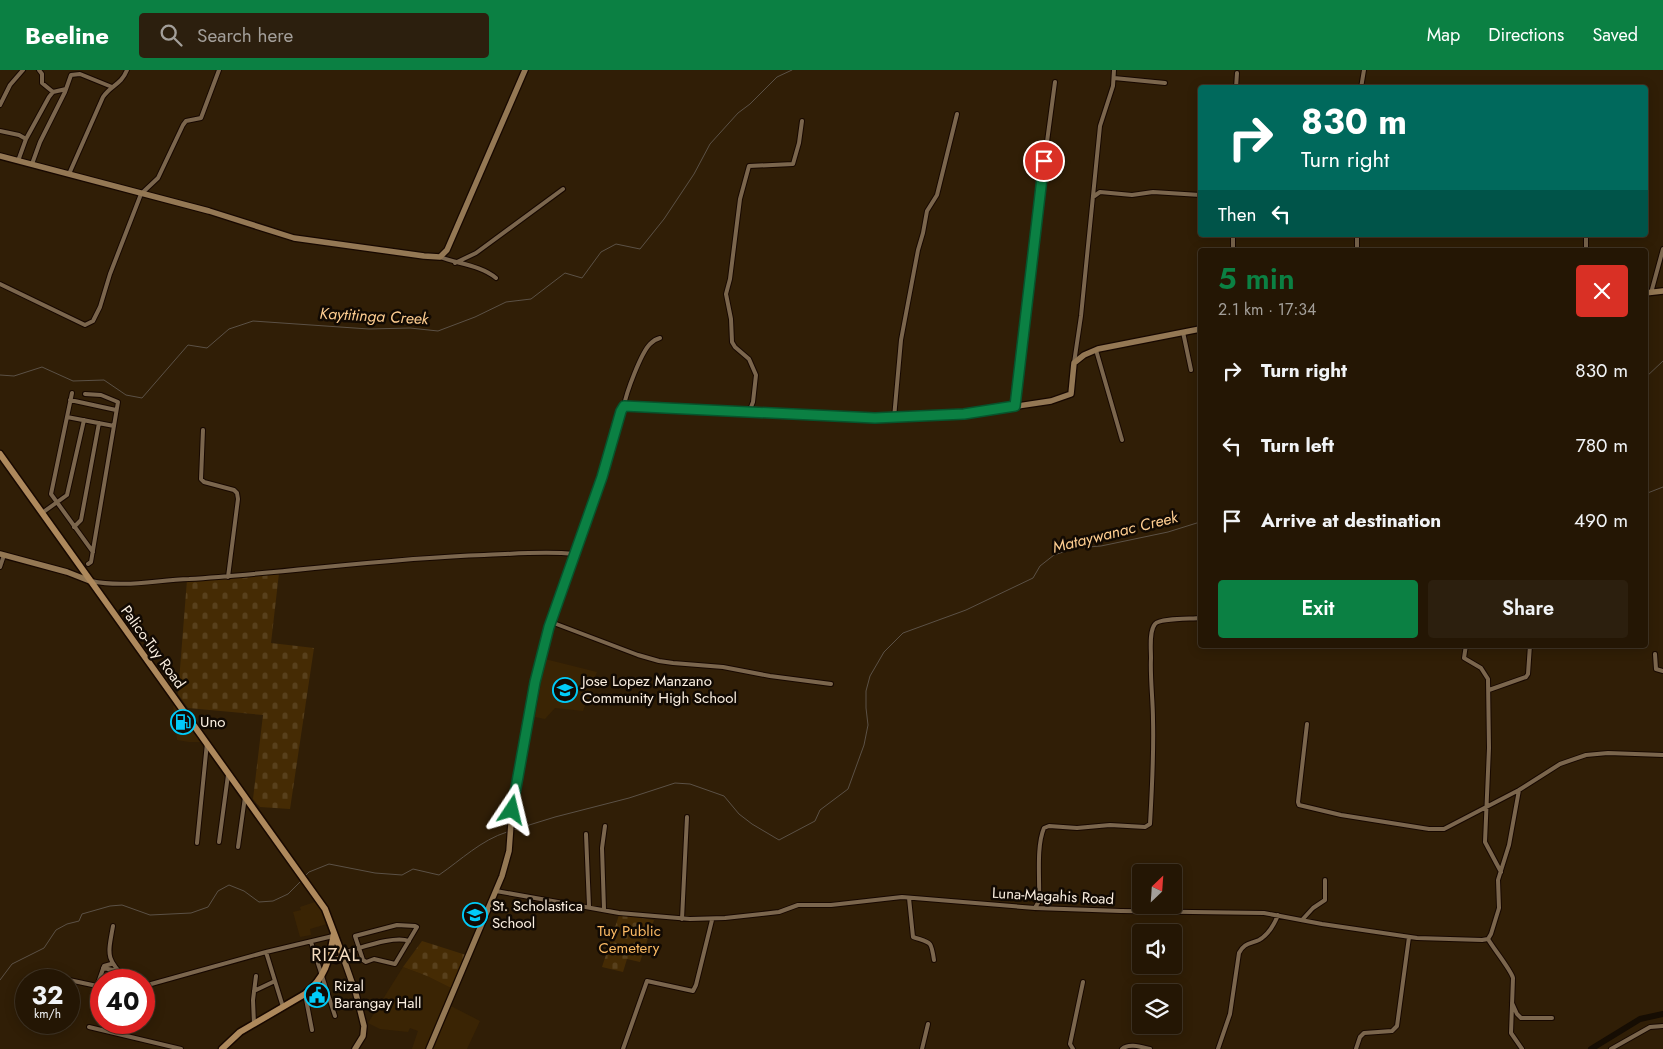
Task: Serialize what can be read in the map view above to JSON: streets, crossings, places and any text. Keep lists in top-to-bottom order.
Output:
{
  "streets": {
    "main road": ["Palico-Tuy Road"],
    "street": ["Luna-Magahis Road"]
  },
  "districts": ["RIZAL"],
  "water": ["Kaytitinga Creek", "Mataywanac Creek"],
  "parks": ["Tuy Public Cemetery"],
  "places": {
    "school or university": ["Jose Lopez Manzano Community High School", "St. Scholastica School"],
    "fuel station": ["Uno"],
    "public building": ["Rizal Barangay Hall"]
  },
  "north": "top right",
  "page": {
    "header": "Beeline",
    "search": "Search here",
    "nav": ["Map", "Directions", "Saved"],
    "turn": ["830 m", "Turn right"],
    "then": "Then",
    "heading": ["5 min", "2.1 km · 17:34"],
    "list": [
      {
        "name": "Turn right",
        "value": "830 m"
      },
      {
        "name": "Turn left",
        "value": "780 m"
      },
      {
        "name": "Arrive at destination",
        "value": "490 m"
      }
    ],
    "buttons": ["Exit", "Share"],
    "speed": "32 km/h",
    "limit": "40"
  }
}
